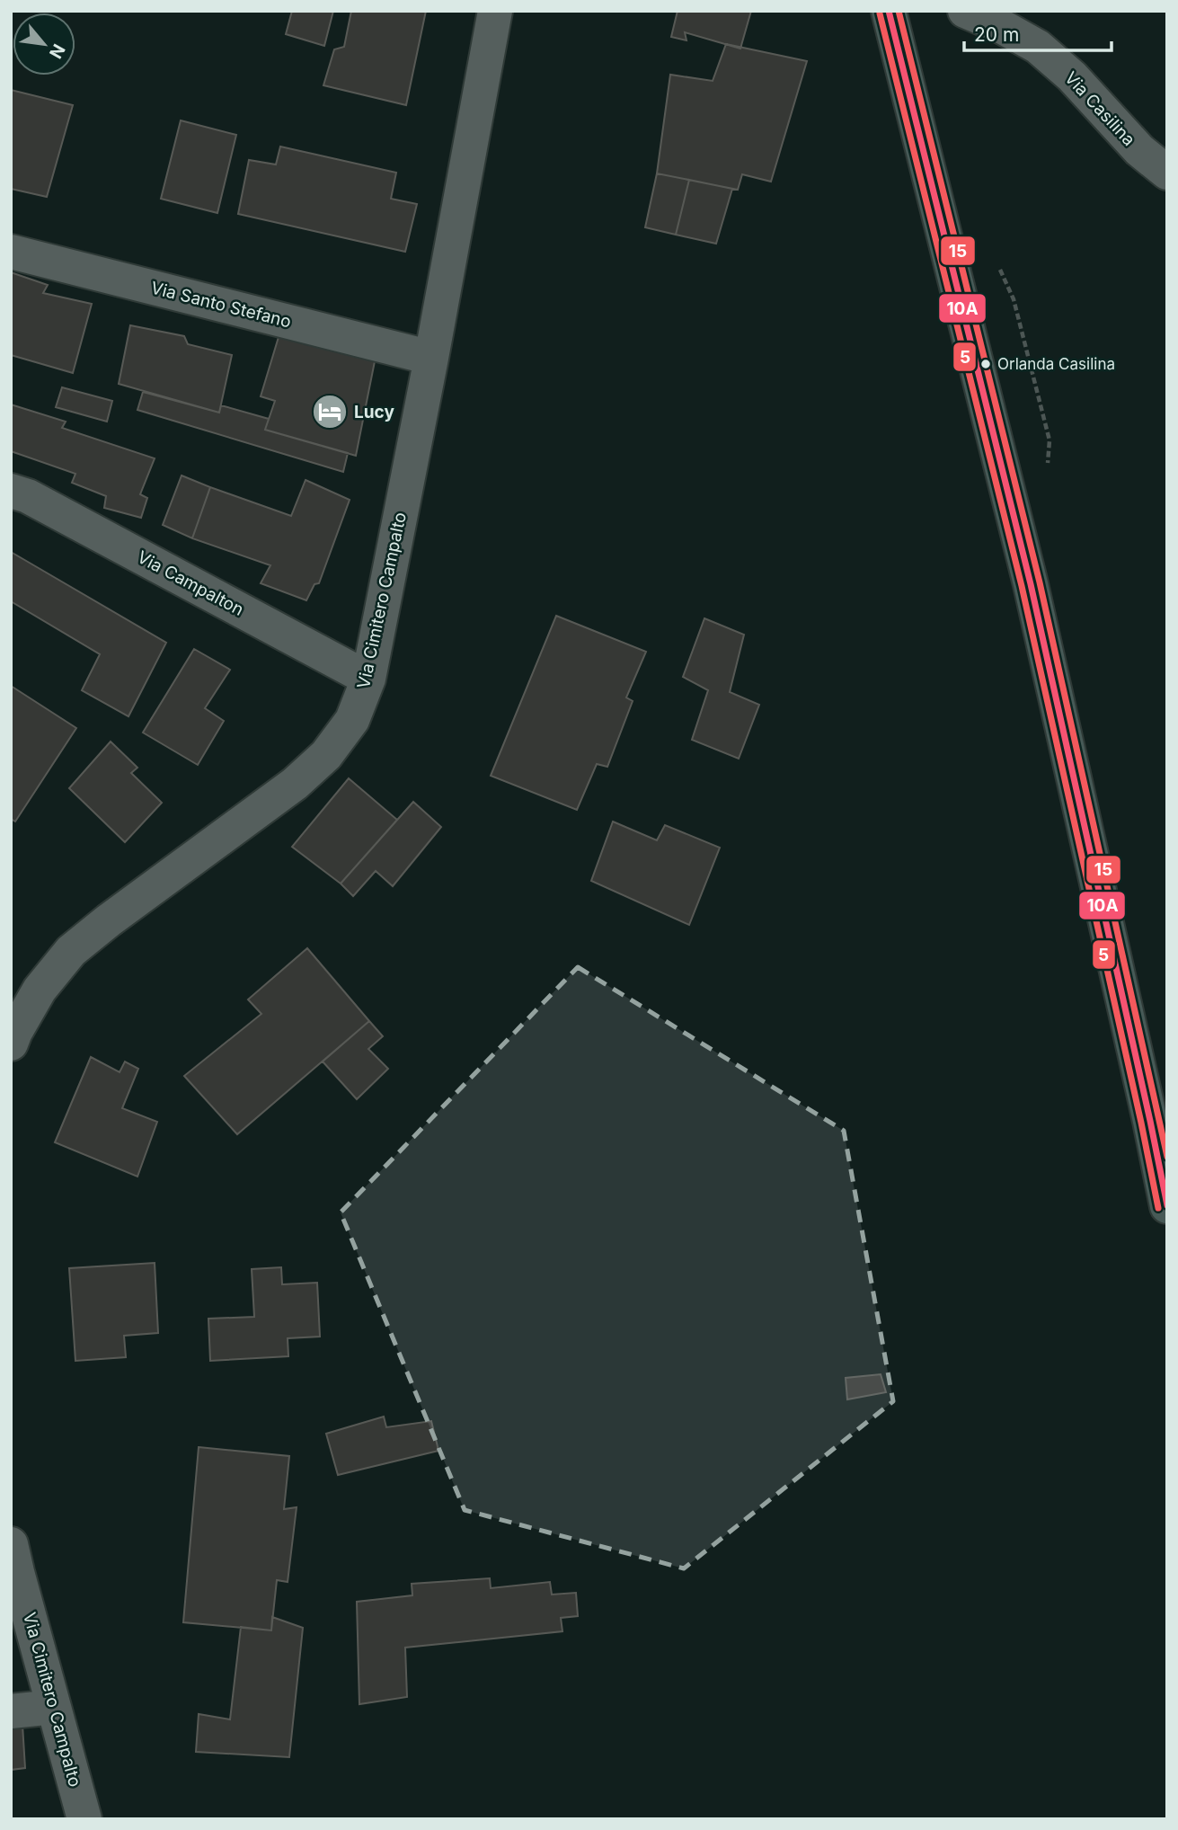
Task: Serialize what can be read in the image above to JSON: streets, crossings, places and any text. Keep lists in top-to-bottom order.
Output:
{
  "streets": {
    "street": [
      "Via Casilina",
      "Via Santo Stefano",
      "Via Campalton",
      "Via Cimitero Campalto"
    ]
  },
  "crossings": [
    ["Via Santo Stefano", "Via Cimitero Campalto"],
    ["Via Campalton", "Via Cimitero Campalto"]
  ],
  "places": {
    "other": ["Orlanda Casilina"],
    "hotel": ["Lucy"]
  },
  "lines": ["transit line 10A", "transit line 15", "transit line 5"],
  "scale_bar": "20 m",
  "north": "bottom right"
}
